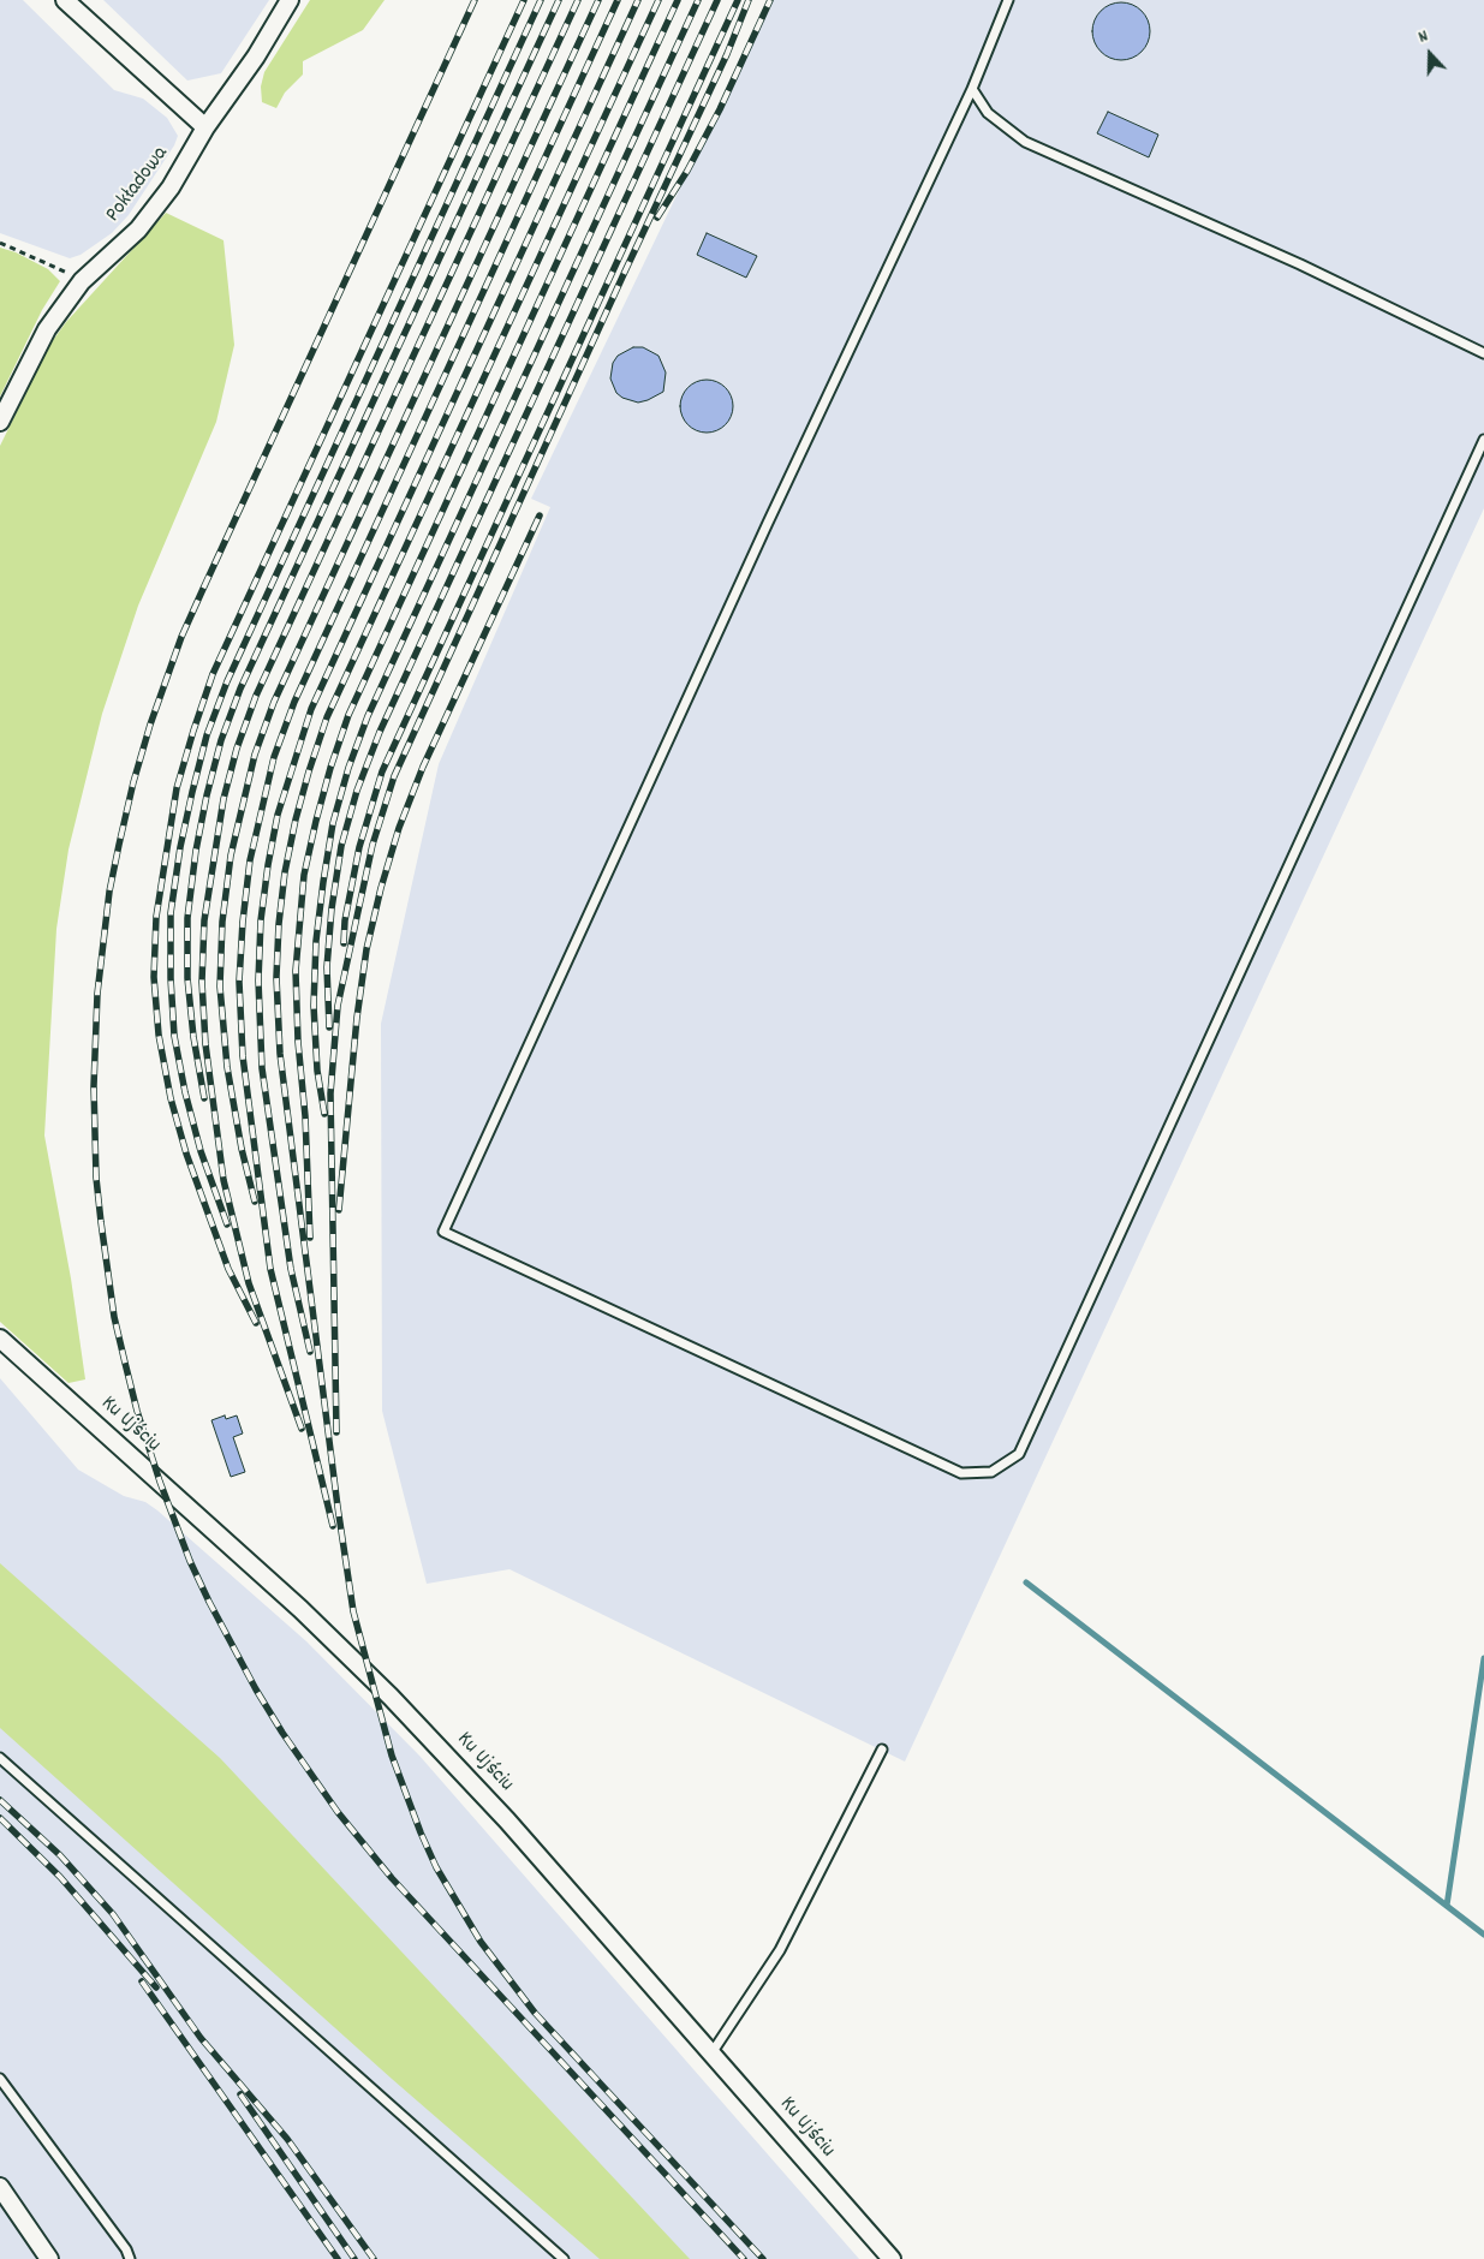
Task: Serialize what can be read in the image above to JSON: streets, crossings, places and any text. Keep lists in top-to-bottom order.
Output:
{
  "streets": {
    "street": ["Pokładowa", "Ku Ujściu"]
  },
  "north": "top"
}
